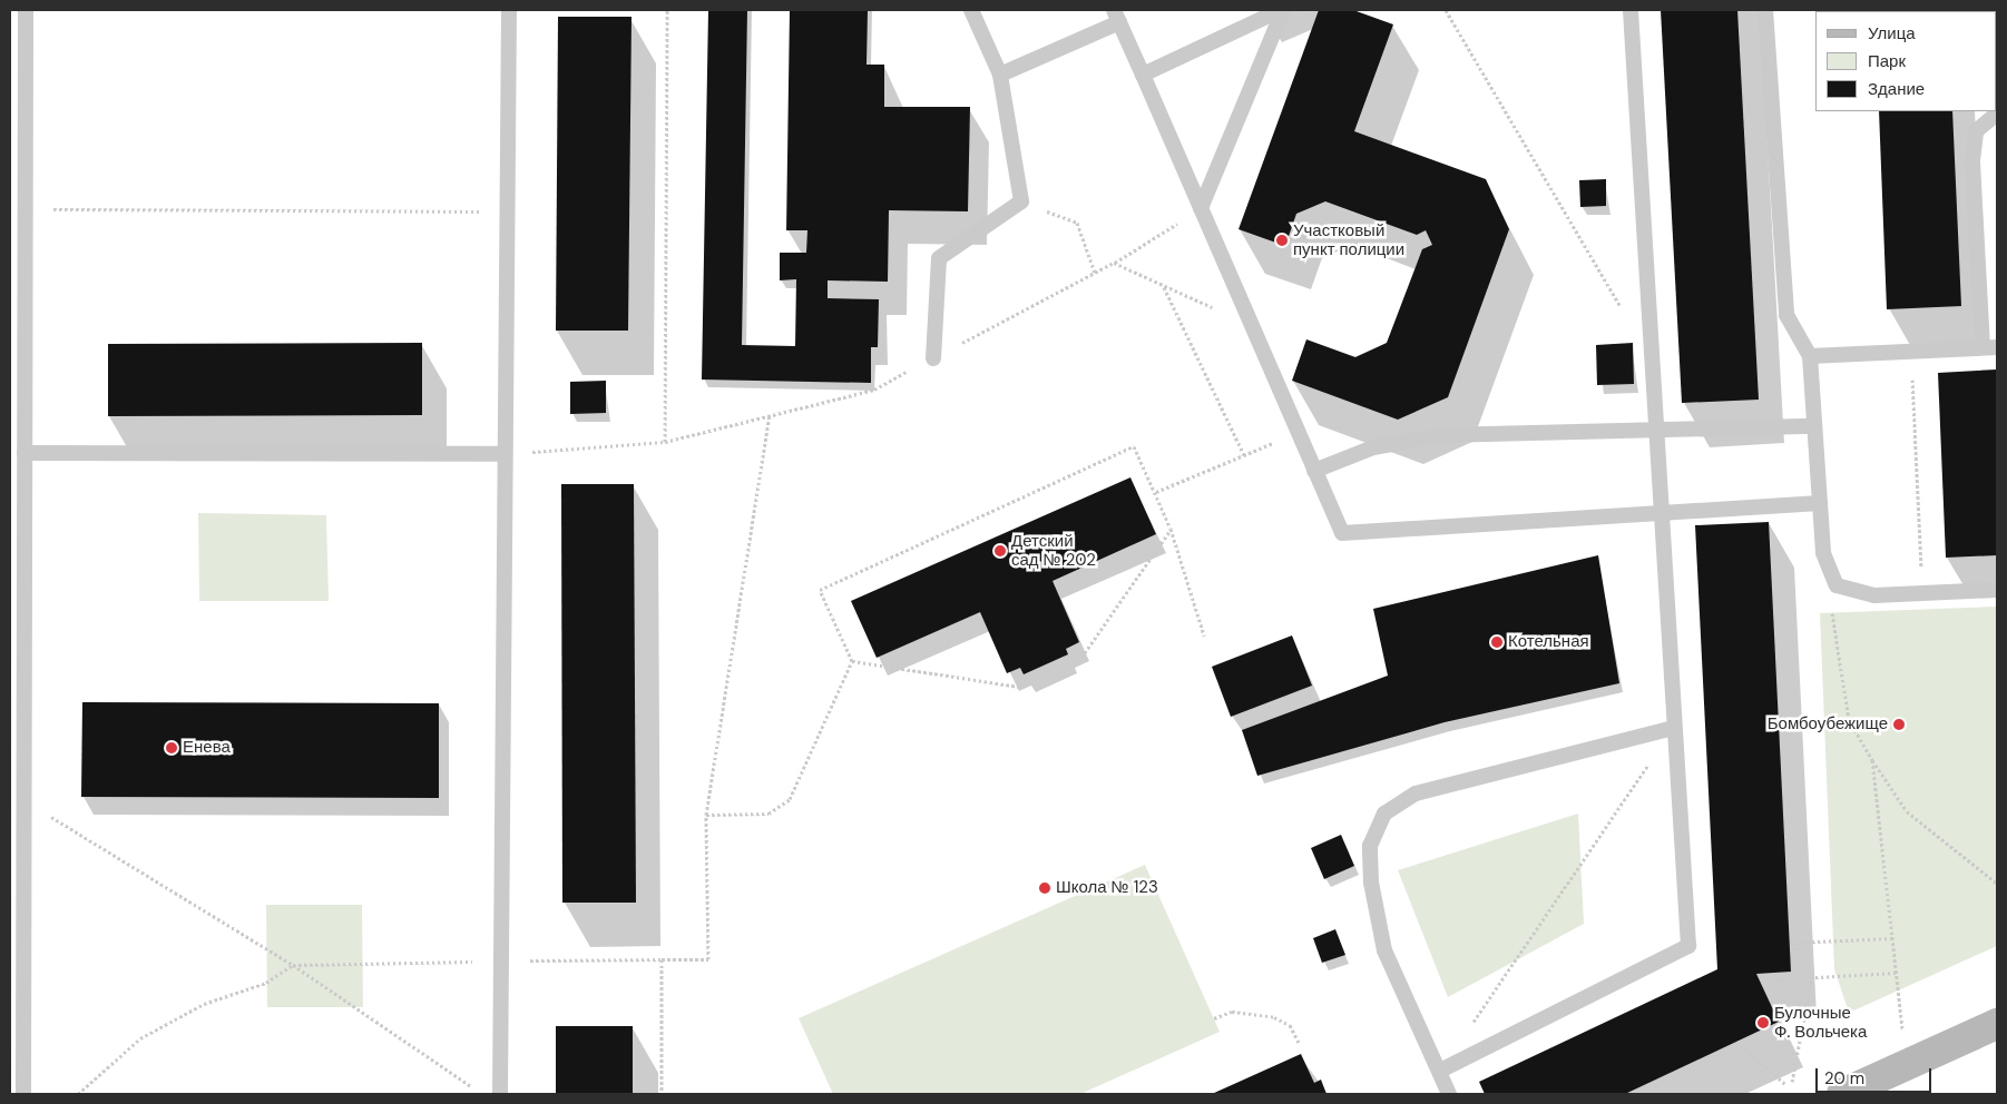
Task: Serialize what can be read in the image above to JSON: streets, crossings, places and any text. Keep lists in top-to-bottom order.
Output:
{
  "places": [
    "Участковый пункт полиции",
    "Детский сад № 202",
    "Котельная",
    "Бомбоубежище",
    "Енева",
    "Школа № 123",
    "Булочные Ф. Вольчека"
  ],
  "legend": ["Улица", "Парк", "Здание"],
  "scale_bar": "20 m"
}
